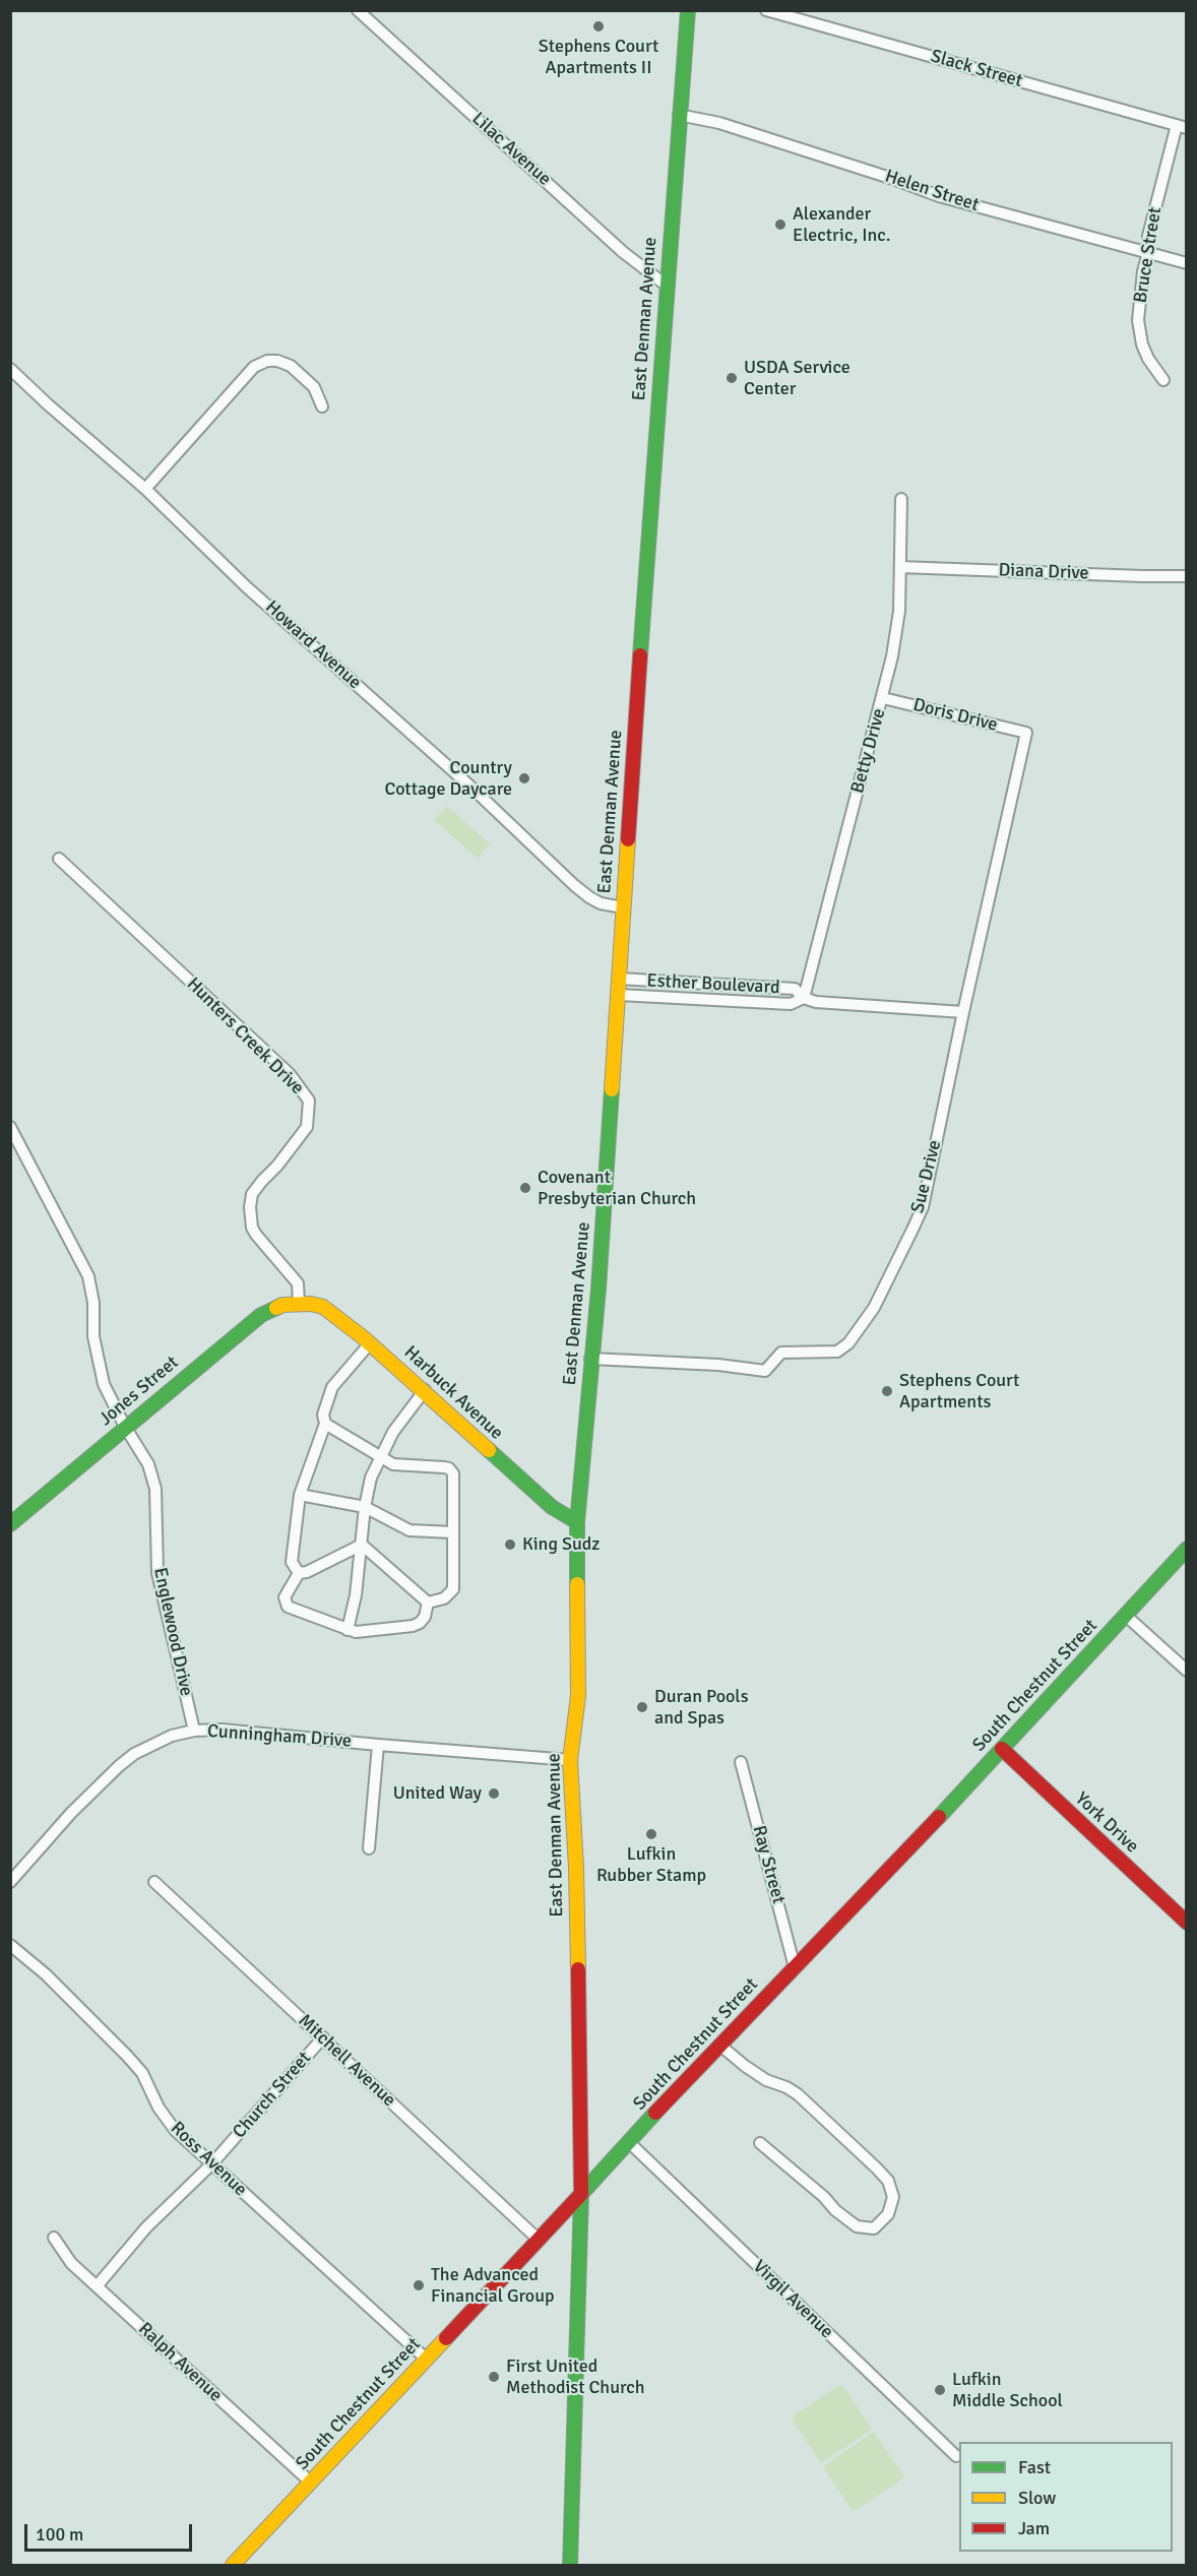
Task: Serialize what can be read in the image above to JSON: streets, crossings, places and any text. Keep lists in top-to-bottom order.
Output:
{
  "streets": {
    "main road": [
      "East Denman Avenue",
      "Jones Street",
      "Harbuck Avenue",
      "South Chestnut Street",
      "York Drive"
    ],
    "street": [
      "Slack Street",
      "Lilac Avenue",
      "Helen Street",
      "Bruce Street",
      "Diana Drive",
      "Howard Avenue",
      "Doris Drive",
      "Betty Drive",
      "Esther Boulevard",
      "Hunters Creek Drive",
      "Sue Drive",
      "Englewood Drive",
      "Cunningham Drive",
      "Ray Street",
      "Mitchell Avenue",
      "Church Street",
      "Ross Avenue",
      "Virgil Avenue",
      "Ralph Avenue"
    ]
  },
  "crossings": [
    ["Slack Street", "Bruce Street"],
    ["Lilac Avenue", "East Denman Avenue"],
    ["Helen Street", "Bruce Street"],
    ["Helen Street", "East Denman Avenue"],
    ["East Denman Avenue", "Howard Avenue"],
    ["East Denman Avenue", "Esther Boulevard"],
    ["East Denman Avenue", "Sue Drive"],
    ["East Denman Avenue", "Harbuck Avenue"],
    ["East Denman Avenue", "South Chestnut Street"],
    ["East Denman Avenue", "Cunningham Drive"],
    ["Diana Drive", "Betty Drive"],
    ["Doris Drive", "Betty Drive"],
    ["Doris Drive", "Sue Drive"],
    ["Betty Drive", "Esther Boulevard"],
    ["Esther Boulevard", "Sue Drive"],
    ["Hunters Creek Drive", "Jones Street"],
    ["Hunters Creek Drive", "Harbuck Avenue"],
    ["Jones Street", "Harbuck Avenue"],
    ["Jones Street", "Englewood Drive"],
    ["Englewood Drive", "Cunningham Drive"],
    ["South Chestnut Street", "York Drive"],
    ["South Chestnut Street", "Ray Street"],
    ["South Chestnut Street", "Mitchell Avenue"],
    ["South Chestnut Street", "Ross Avenue"],
    ["South Chestnut Street", "Virgil Avenue"],
    ["South Chestnut Street", "Ralph Avenue"],
    ["Mitchell Avenue", "Church Street"],
    ["Church Street", "Ross Avenue"],
    ["Church Street", "Ralph Avenue"]
  ],
  "places": [
    "Stephens Court Apartments II",
    "Alexander Electric, Inc.",
    "USDA Service Center",
    "Country Cottage Daycare",
    "Covenant Presbyterian Church",
    "Stephens Court Apartments",
    "King Sudz",
    "Duran Pools and Spas",
    "United Way",
    "Lufkin Rubber Stamp",
    "The Advanced Financial Group",
    "First United Methodist Church",
    "Lufkin Middle School"
  ],
  "legend": ["Fast", "Slow", "Jam"],
  "scale_bar": "100 m"
}
